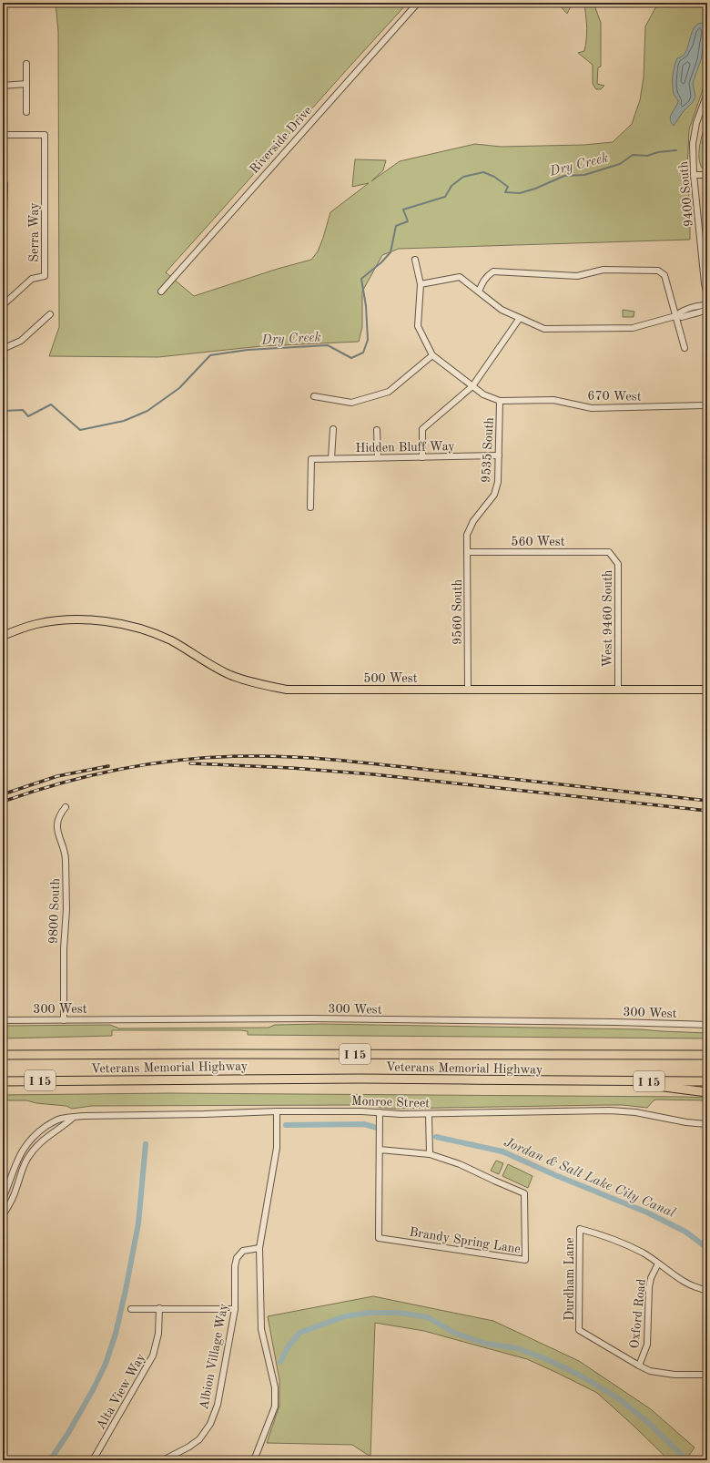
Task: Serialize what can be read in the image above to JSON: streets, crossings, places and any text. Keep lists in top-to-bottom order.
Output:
{
  "streets": {
    "highway": ["I 15", "Veterans Memorial Highway"],
    "main road": ["500 West"],
    "street": [
      "Riverside Drive",
      "9400 South",
      "Serra Way",
      "670 West",
      "Hidden Bluff Way",
      "9535 South",
      "560 West",
      "9560 South",
      "West 9460 South",
      "9800 South",
      "300 West",
      "Monroe Street",
      "Brandy Spring Lane",
      "Durdham Lane",
      "Oxford Road",
      "Albion Village Way",
      "Alta View Way"
    ]
  },
  "crossings": [
    ["670 West", "9535 South"],
    ["Hidden Bluff Way", "9535 South"],
    ["9535 South", "9560 South"],
    ["560 West", "9560 South"],
    ["560 West", "West 9460 South"],
    ["9560 South", "500 West"],
    ["West 9460 South", "500 West"],
    ["9800 South", "300 West"],
    ["Durdham Lane", "Oxford Road"]
  ],
  "water": ["Dry Creek", "Jordan & Salt Lake City Canal"]
}
